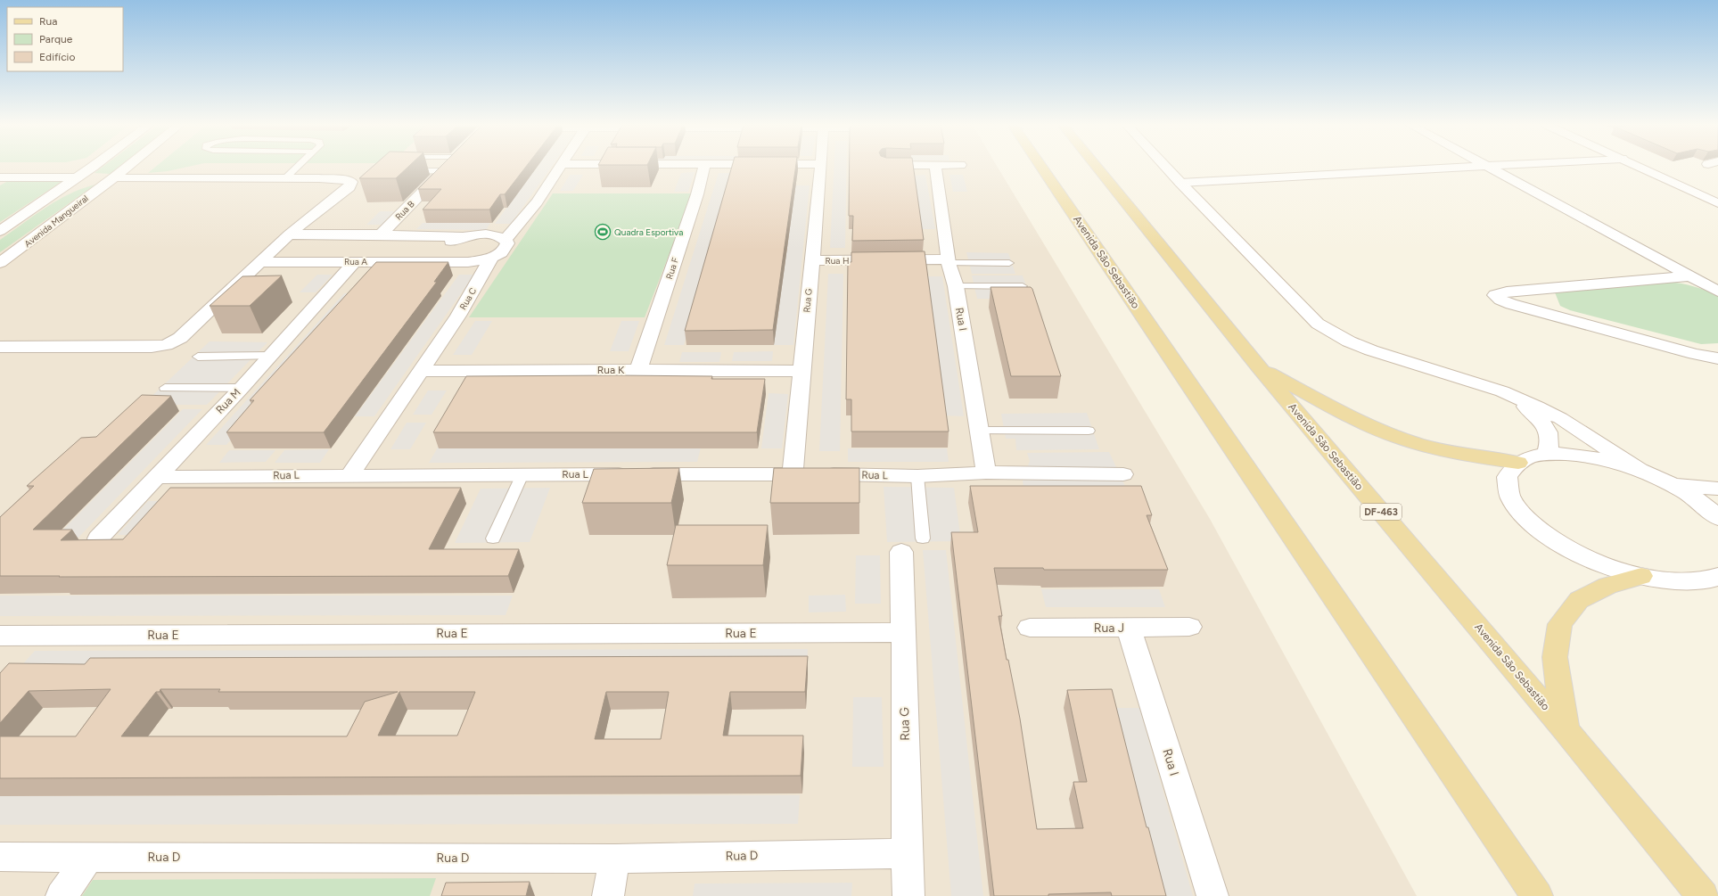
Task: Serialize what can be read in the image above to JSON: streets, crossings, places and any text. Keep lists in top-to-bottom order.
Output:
{
  "streets": {
    "main road": ["Avenida São Sebastião", "DF-463"],
    "street": [
      "Rua B",
      "Avenida Mangueiral",
      "Rua H",
      "Rua A",
      "Rua F",
      "Rua C",
      "Rua G",
      "Rua I",
      "Rua K",
      "Rua M",
      "Rua L",
      "Rua J",
      "Rua E",
      "Rua D"
    ]
  },
  "crossings": [
    ["Rua H", "Rua G"],
    ["Rua H", "Rua I"],
    ["Rua A", "Rua C"],
    ["Rua A", "Rua M"],
    ["Rua F", "Rua K"],
    ["Rua C", "Rua K"],
    ["Rua C", "Rua L"],
    ["Rua G", "Rua K"],
    ["Rua G", "Rua L"],
    ["Rua G", "Rua E"],
    ["Rua G", "Rua D"],
    ["Rua I", "Rua L"],
    ["Rua I", "Rua J"],
    ["Rua M", "Rua L"]
  ],
  "places": {
    "sports": ["Quadra Esportiva"]
  },
  "legend": ["Rua", "Parque", "Edifício"]
}
